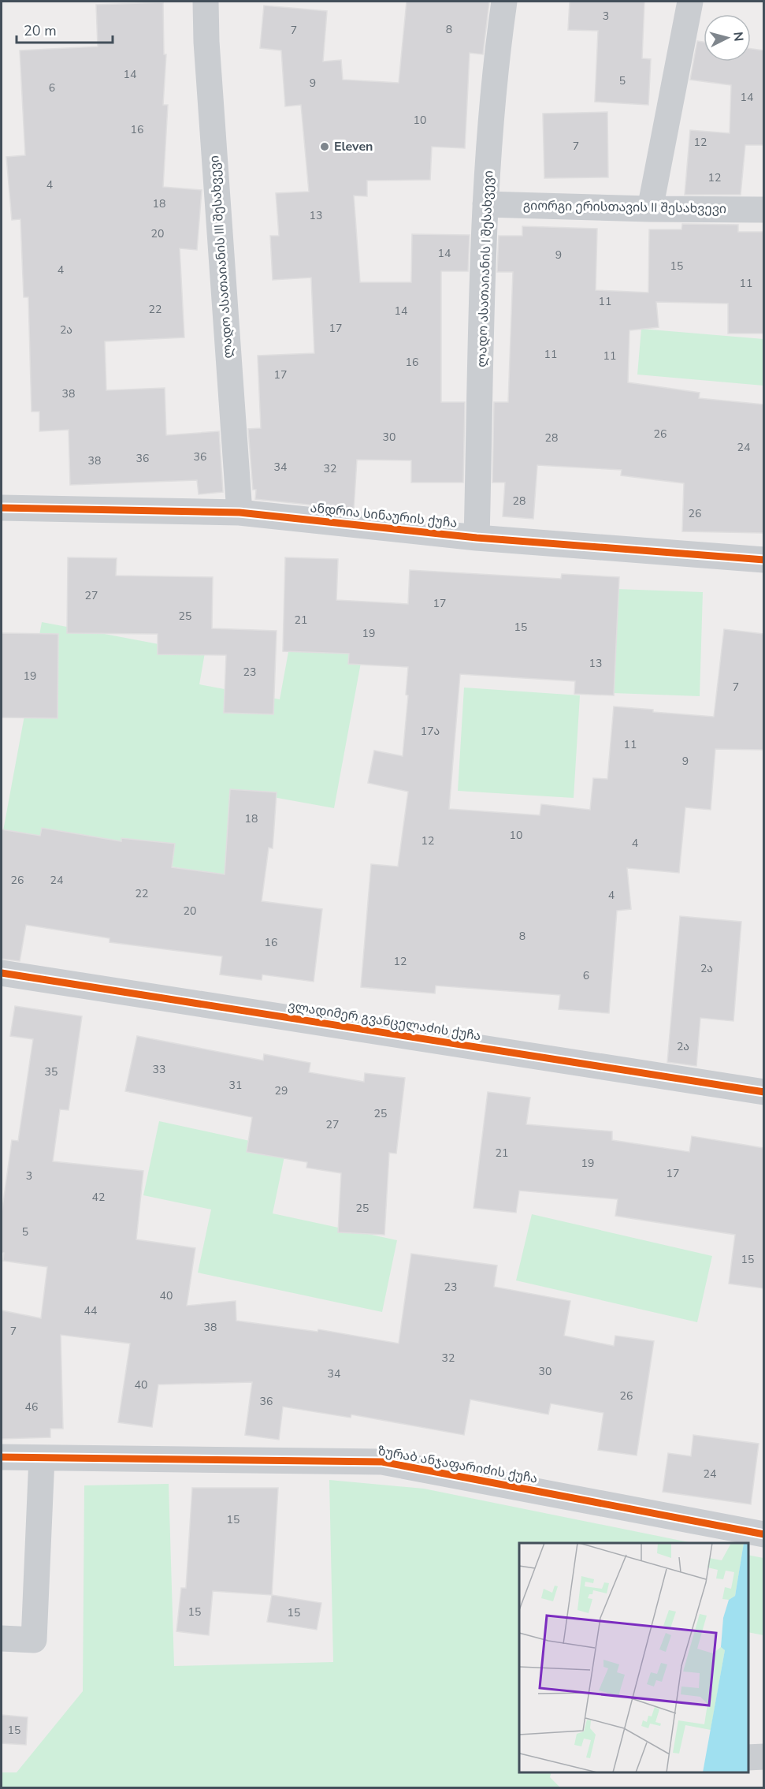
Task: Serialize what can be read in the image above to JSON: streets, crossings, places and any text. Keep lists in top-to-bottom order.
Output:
{
  "streets": {
    "street": [
      "გიორგი ერისთავის II შესახვევი",
      "ლადო ასათაიანის III შესახვევი",
      "ლადო ასათაიანის I შესახვევი",
      "ანდრია სინაურის ქუჩა",
      "ვლადიმერ გვანცელაძის ქუჩა",
      "ზურაბ ანჯაფარიძის ქუჩა"
    ]
  },
  "crossings": [
    ["გიორგი ერისთავის II შესახვევი", "ლადო ასათაიანის I შესახვევი"],
    ["ლადო ასათაიანის III შესახვევი", "ანდრია სინაურის ქუჩა"],
    ["ლადო ასათაიანის I შესახვევი", "ანდრია სინაურის ქუჩა"]
  ],
  "places": ["Eleven"],
  "house_numbers": [
    "3",
    "8",
    "7",
    "14",
    "5",
    "9",
    "6",
    "14",
    "10",
    "16",
    "12",
    "7",
    "12",
    "4",
    "18",
    "13",
    "20",
    "14",
    "9",
    "15",
    "4",
    "11",
    "11",
    "22",
    "14",
    "17",
    "2ა",
    "11",
    "11",
    "16",
    "17",
    "38",
    "26",
    "30",
    "28",
    "24",
    "36",
    "36",
    "38",
    "34",
    "32",
    "28",
    "26",
    "27",
    "17",
    "25",
    "21",
    "15",
    "19",
    "13",
    "23",
    "19",
    "7",
    "17ა",
    "11",
    "9",
    "18",
    "10",
    "12",
    "4",
    "26",
    "24",
    "22",
    "4",
    "20",
    "8",
    "16",
    "12",
    "2ა",
    "6",
    "2ა",
    "33",
    "35",
    "31",
    "29",
    "25",
    "27",
    "21",
    "19",
    "17",
    "3",
    "42",
    "25",
    "5",
    "15",
    "23",
    "40",
    "44",
    "38",
    "7",
    "32",
    "30",
    "34",
    "40",
    "26",
    "36",
    "46",
    "24",
    "15",
    "15",
    "15",
    "15"
  ],
  "scale_bar": "20 m",
  "north": "right"
}
